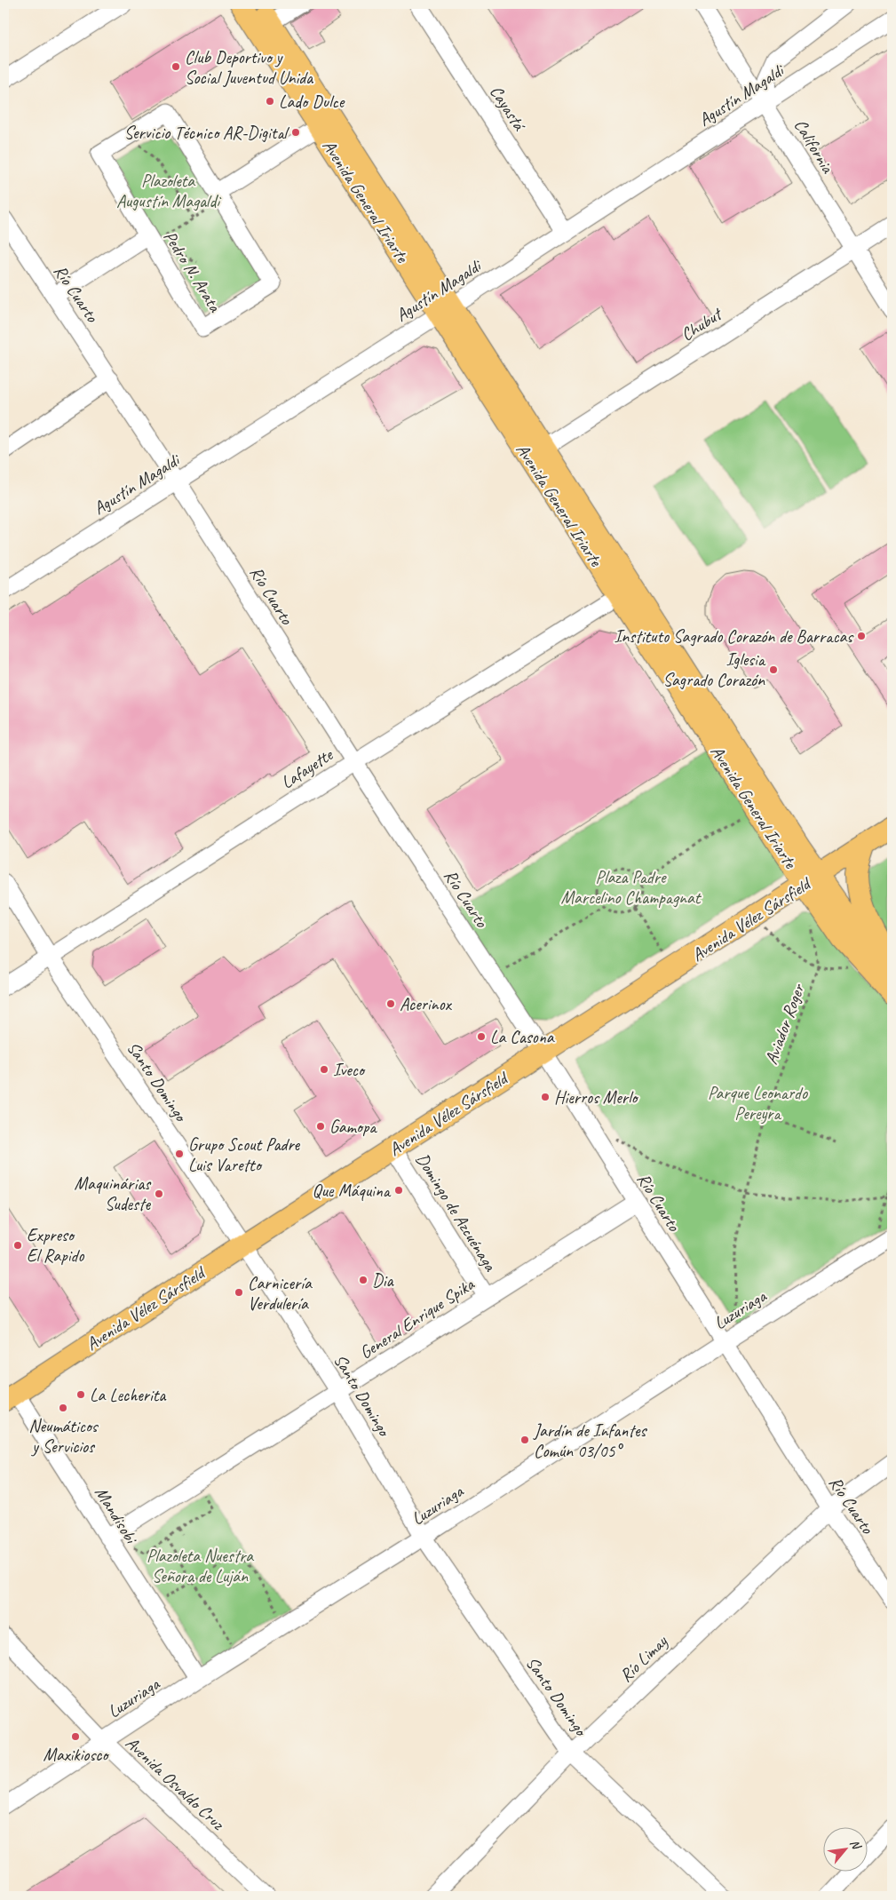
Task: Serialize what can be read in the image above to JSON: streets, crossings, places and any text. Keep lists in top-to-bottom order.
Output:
{
  "streets": {
    "main road": ["Avenida General Iriarte", "Avenida Vélez Sársfield"],
    "street": [
      "Agustín Magaldi",
      "Cayastá",
      "California",
      "Pedro N. Arata",
      "Río Cuarto",
      "Chubut",
      "Lafayette",
      "Santo Domingo",
      "Domingo de Azcuénaga",
      "Luzuriaga",
      "General Enrique Spika",
      "Mandisobi",
      "Río Limay",
      "Avenida Osvaldo Cruz"
    ],
    "path": ["Aviador Roger"]
  },
  "crossings": [
    ["Agustín Magaldi", "Cayastá"],
    ["Agustín Magaldi", "California"],
    ["Agustín Magaldi", "Avenida General Iriarte"],
    ["Agustín Magaldi", "Río Cuarto"],
    ["California", "Chubut"],
    ["Avenida General Iriarte", "Chubut"],
    ["Avenida General Iriarte", "Lafayette"],
    ["Avenida General Iriarte", "Avenida Vélez Sársfield"],
    ["Avenida General Iriarte", "Aviador Roger"],
    ["Pedro N. Arata", "Río Cuarto"],
    ["Río Cuarto", "Lafayette"],
    ["Río Cuarto", "Avenida Vélez Sársfield"],
    ["Río Cuarto", "Aviador Roger"],
    ["Río Cuarto", "Luzuriaga"],
    ["Río Cuarto", "General Enrique Spika"],
    ["Río Cuarto", "Río Limay"],
    ["Lafayette", "Santo Domingo"],
    ["Avenida Vélez Sársfield", "Santo Domingo"],
    ["Avenida Vélez Sársfield", "Domingo de Azcuénaga"],
    ["Avenida Vélez Sársfield", "Mandisobi"],
    ["Aviador Roger", "Luzuriaga"],
    ["Santo Domingo", "Luzuriaga"],
    ["Santo Domingo", "General Enrique Spika"],
    ["Santo Domingo", "Río Limay"],
    ["Domingo de Azcuénaga", "General Enrique Spika"],
    ["Luzuriaga", "Mandisobi"],
    ["Luzuriaga", "Avenida Osvaldo Cruz"],
    ["General Enrique Spika", "Mandisobi"]
  ],
  "parks": [
    "Plazoleta Augustín Magaldi",
    "Plaza Padre Marcelino Champagnat",
    "Parque Leonardo Pereyra",
    "Plazoleta Nuestra Señora de Luján"
  ],
  "places": [
    "Club Deportivo y Social Juventud Unida",
    "Lado Dulce",
    "Servicio Técnico AR-Digital",
    "Instituto Sagrado Corazón de Barracas",
    "Iglesia Sagrado Corazón",
    "Acerinox",
    "La Casona",
    "Iveco",
    "Hierros Merlo",
    "Gamopa",
    "Grupo Scout Padre Luis Varetto",
    "Que Máquina",
    "Maquinárias Sudeste",
    "Expreso El Rapido",
    "Dia",
    "Carnicería Verdulería",
    "La Lecherita",
    "Neumáticos y Servicios",
    "Jardín de Infantes Común 03/05°",
    "Maxikiosco"
  ],
  "north": "top right"
}
